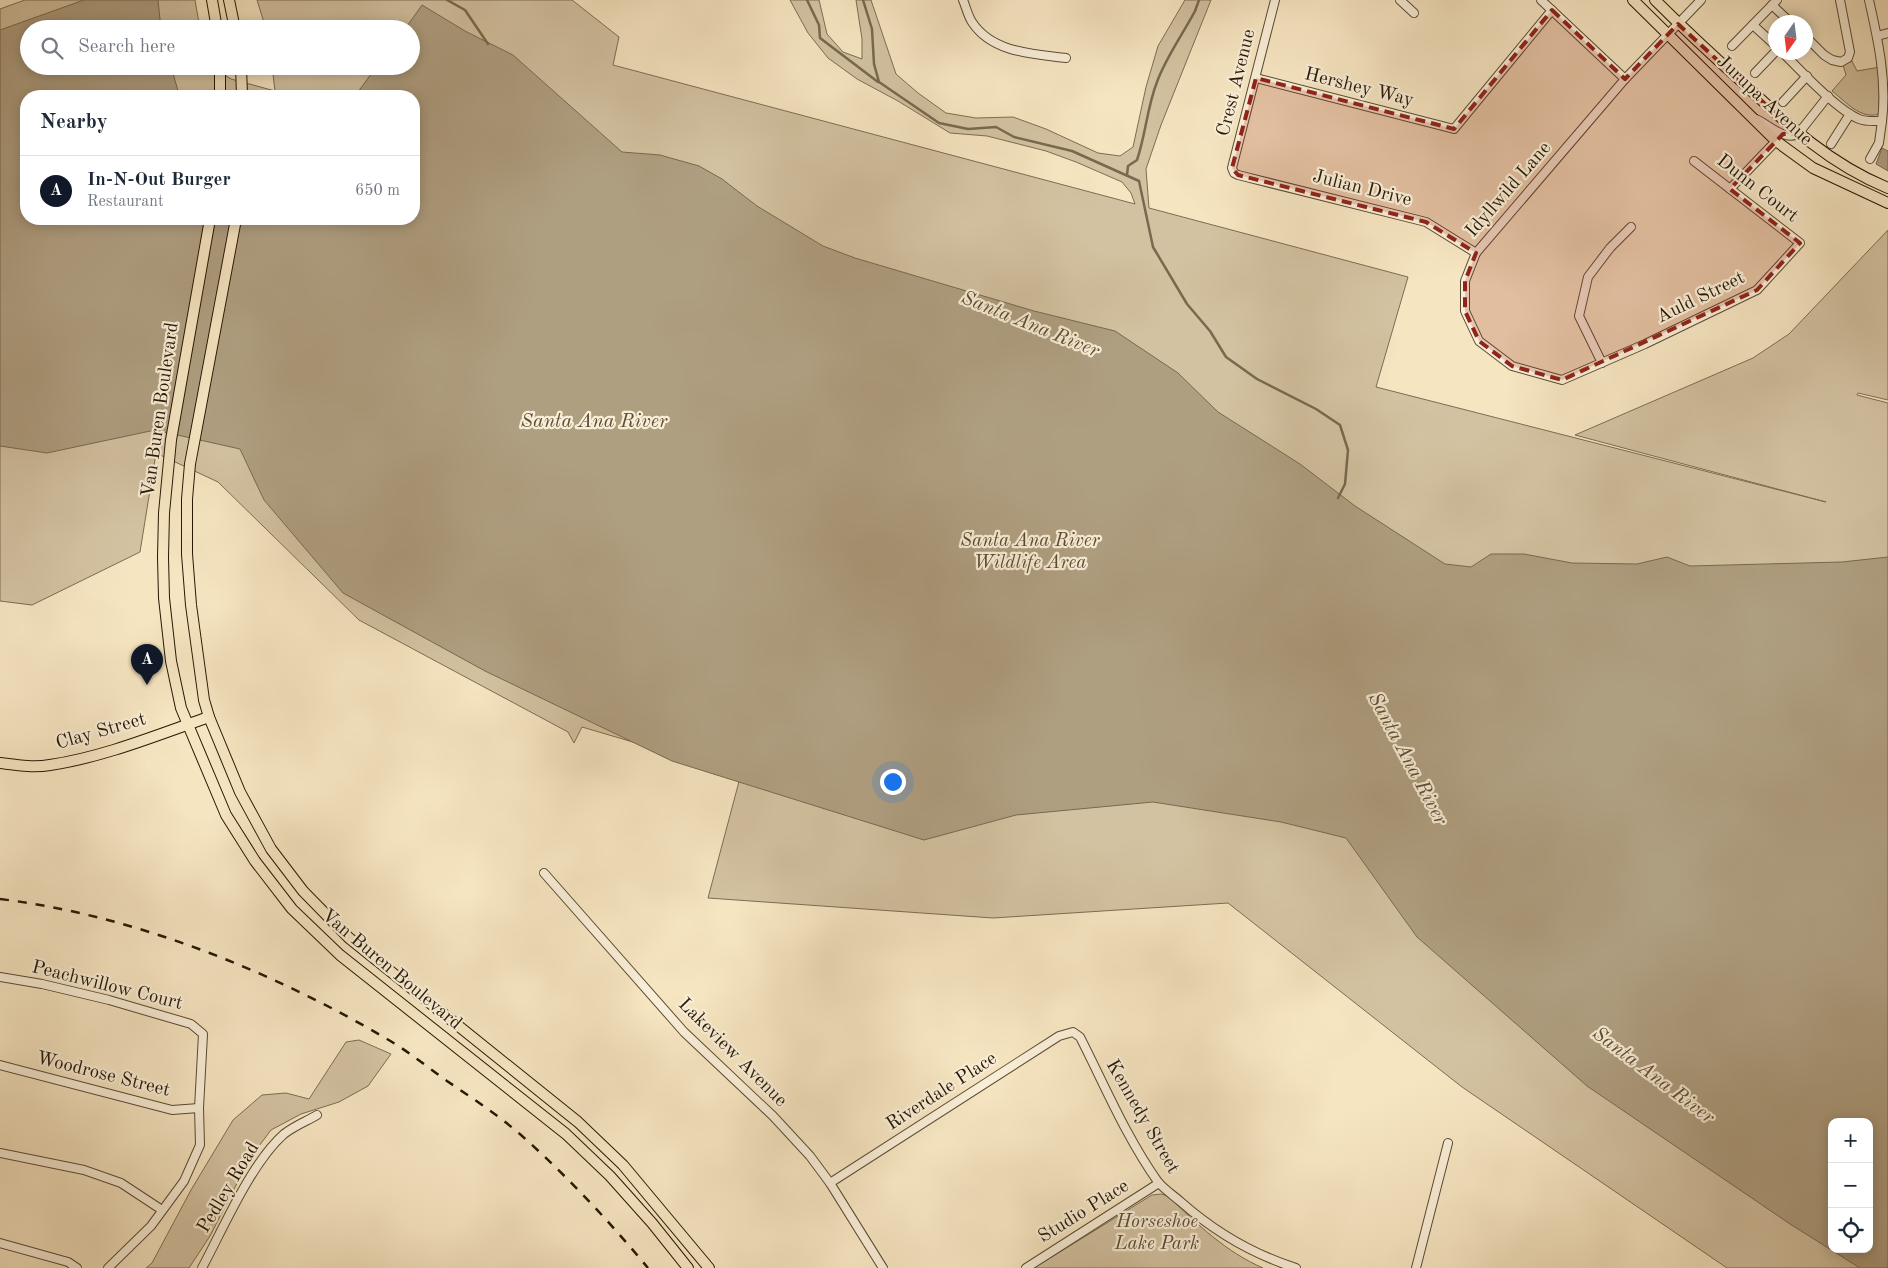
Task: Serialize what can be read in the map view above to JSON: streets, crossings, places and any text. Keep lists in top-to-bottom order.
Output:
{
  "streets": {
    "main road": ["Jurupa Avenue", "Van Buren Boulevard", "Clay Street"],
    "street": [
      "Crest Avenue",
      "Hershey Way",
      "Julian Drive",
      "Dunn Court",
      "Idyllwild Lane",
      "Auld Street",
      "Peachwillow Court",
      "Lakeview Avenue",
      "Woodrose Street",
      "Riverdale Place",
      "Kennedy Street",
      "Pedley Road",
      "Studio Place"
    ]
  },
  "crossings": [
    ["Crest Avenue", "Hershey Way"],
    ["Crest Avenue", "Julian Drive"],
    ["Jurupa Avenue", "Idyllwild Lane"],
    ["Julian Drive", "Idyllwild Lane"],
    ["Dunn Court", "Auld Street"],
    ["Idyllwild Lane", "Auld Street"],
    ["Van Buren Boulevard", "Clay Street"],
    ["Peachwillow Court", "Woodrose Street"],
    ["Lakeview Avenue", "Riverdale Place"],
    ["Riverdale Place", "Kennedy Street"],
    ["Kennedy Street", "Studio Place"]
  ],
  "water": ["Santa Ana River"],
  "parks": ["Santa Ana River Wildlife Area", "Horseshoe Lake Park"],
  "north": "bottom",
  "page": {
    "search": "Search here",
    "heading": "Nearby",
    "list": [
      {
        "mark": "A",
        "name": "In-N-Out Burger",
        "note": "Restaurant",
        "value": "650 m"
      }
    ],
    "pins": "A",
    "map_buttons": ["+", "−"]
  }
}
